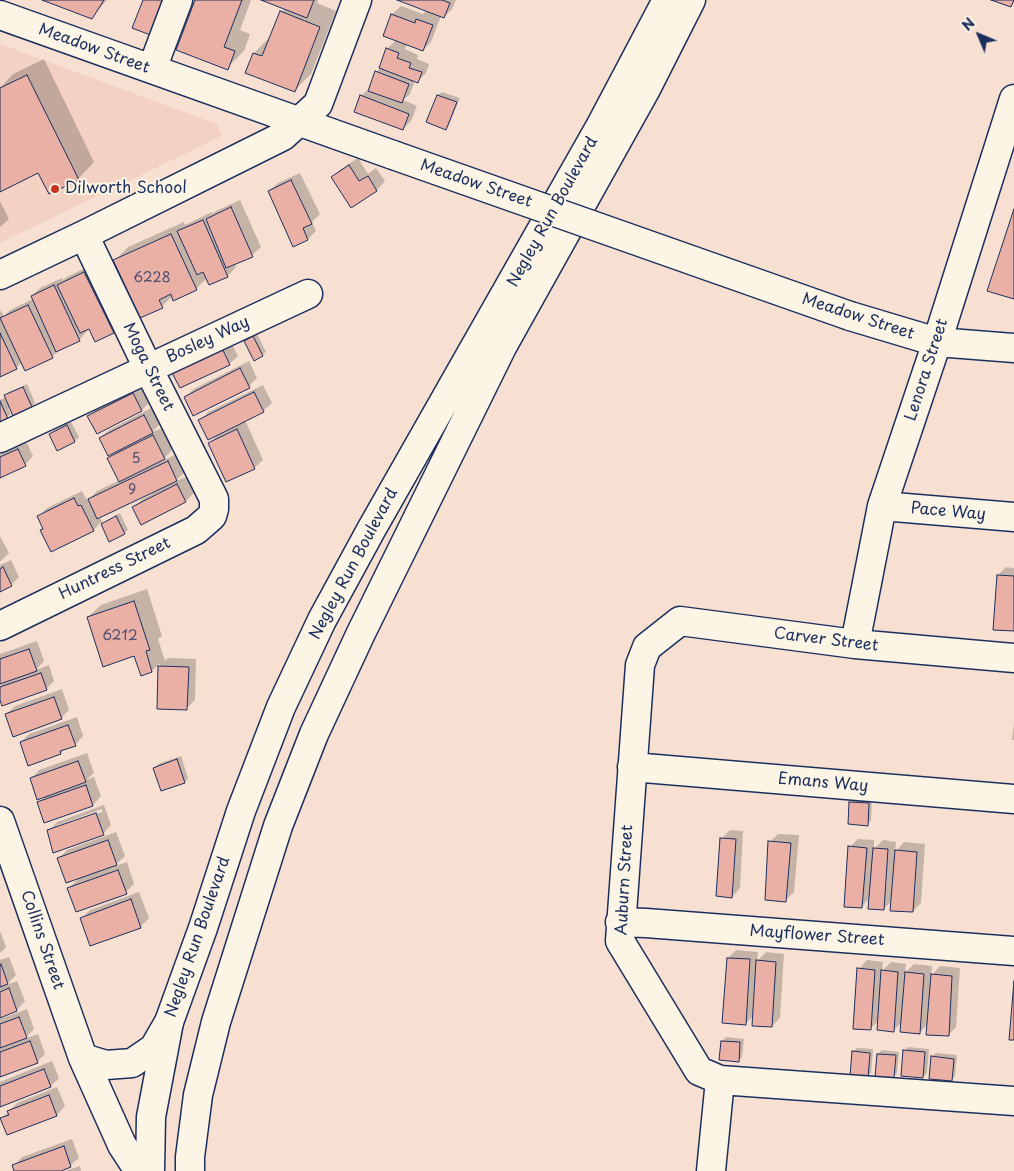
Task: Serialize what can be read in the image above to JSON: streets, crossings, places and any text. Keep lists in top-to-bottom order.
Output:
{
  "streets": {
    "street": [
      "Meadow Street",
      "Negley Run Boulevard",
      "Bosley Way",
      "Moga Street",
      "Lenora Street",
      "Pace Way",
      "Huntress Street",
      "Carver Street",
      "Emans Way",
      "Auburn Street",
      "Mayflower Street",
      "Collins Street"
    ]
  },
  "crossings": [
    ["Meadow Street", "Lenora Street"],
    ["Bosley Way", "Moga Street"],
    ["Moga Street", "Huntress Street"],
    ["Lenora Street", "Pace Way"],
    ["Lenora Street", "Carver Street"],
    ["Carver Street", "Auburn Street"],
    ["Emans Way", "Auburn Street"],
    ["Auburn Street", "Mayflower Street"]
  ],
  "places": ["Dilworth School"],
  "house_numbers": [
    "6228",
    "5",
    "9",
    "6212"
  ],
  "north": "top left"
}
